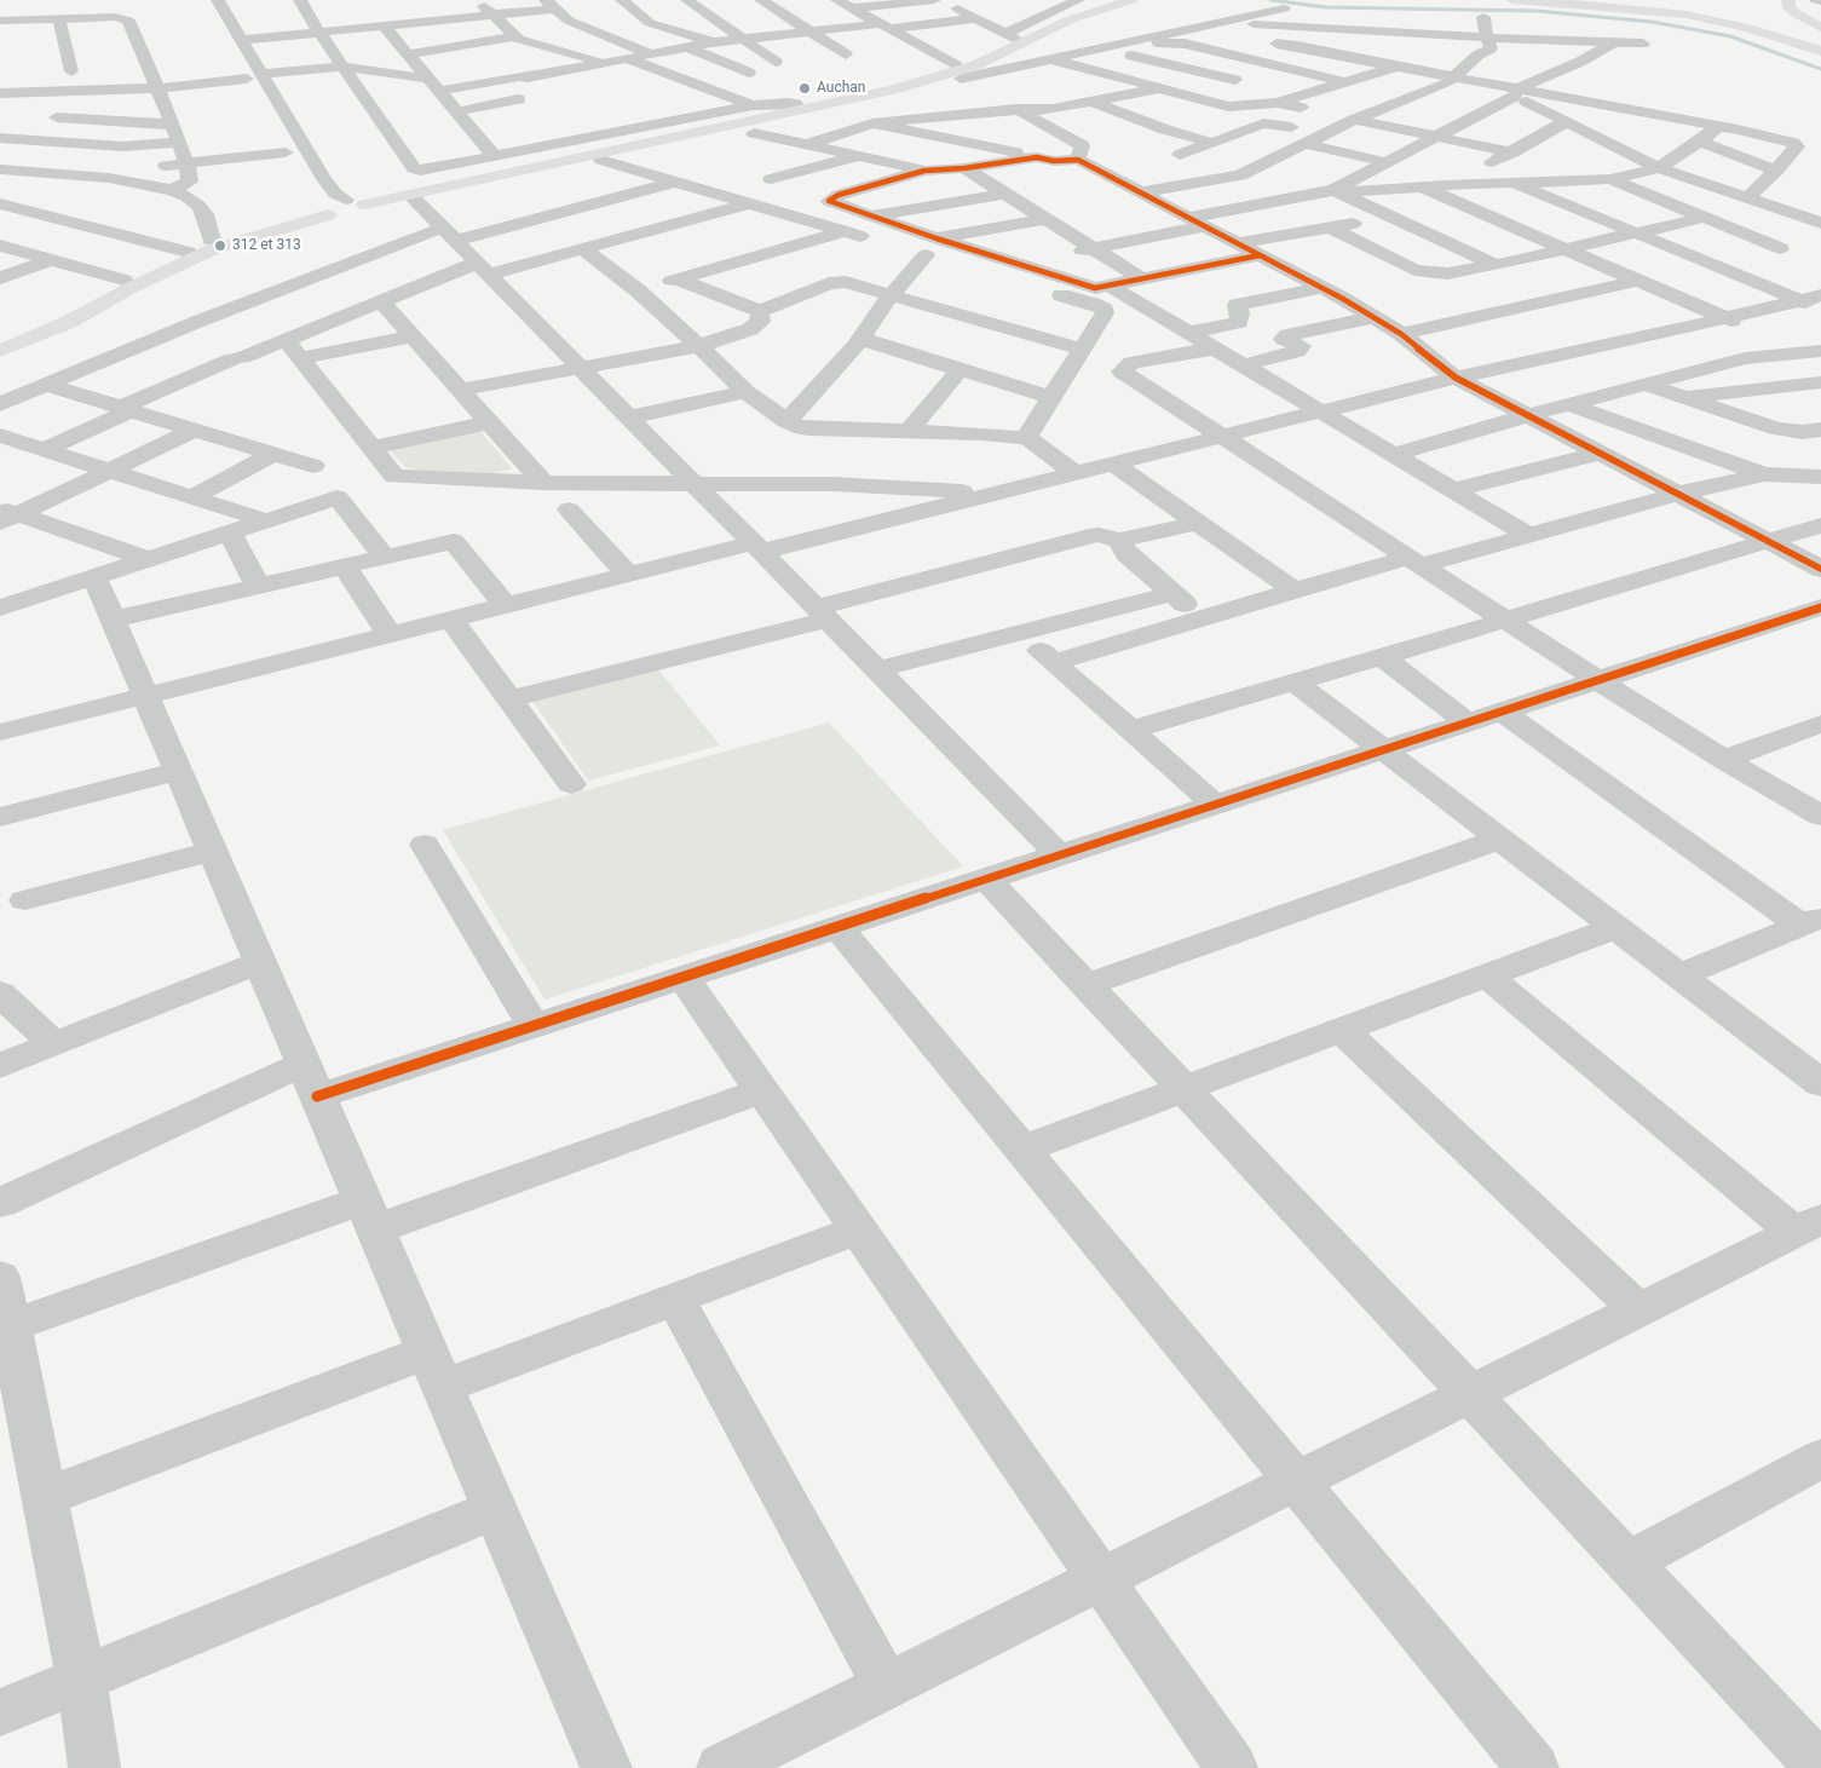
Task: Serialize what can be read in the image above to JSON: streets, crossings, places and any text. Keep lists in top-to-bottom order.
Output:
{
  "places": ["Auchan", "312 et 313"]
}
